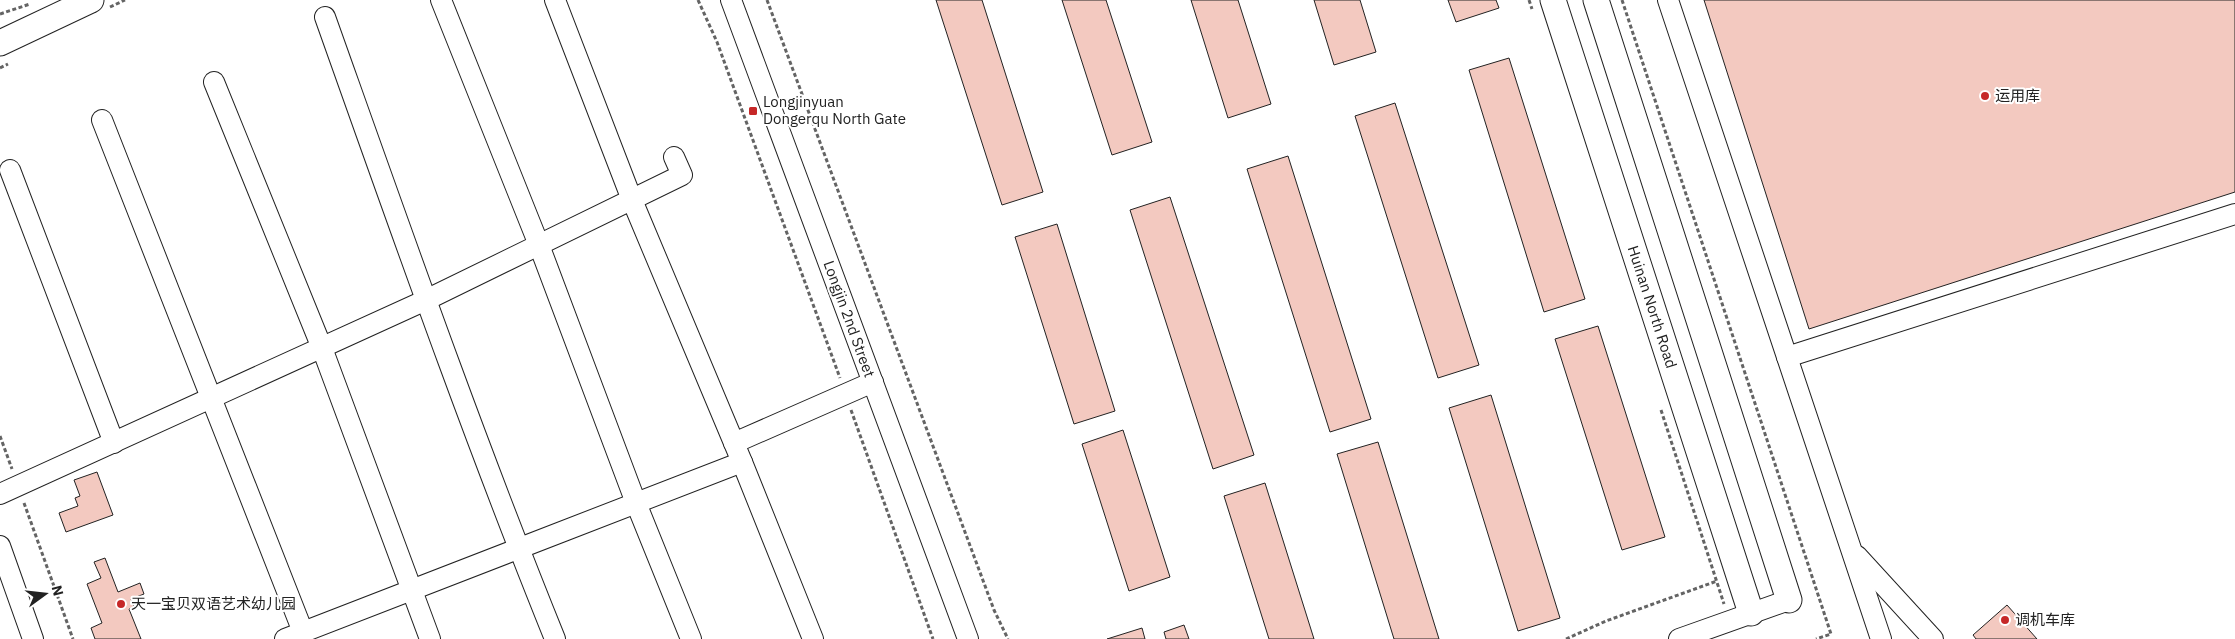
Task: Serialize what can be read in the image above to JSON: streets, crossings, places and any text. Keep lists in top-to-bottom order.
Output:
{
  "streets": {
    "main road": ["Huinan North Road"],
    "street": ["Longjin 2nd Street"]
  },
  "places": {
    "other": ["运用库", "天一宝贝双语艺术幼儿园", "调机车库"],
    "transit": ["Longjinyuan Dongerqu North Gate"]
  },
  "north": "right"
}
